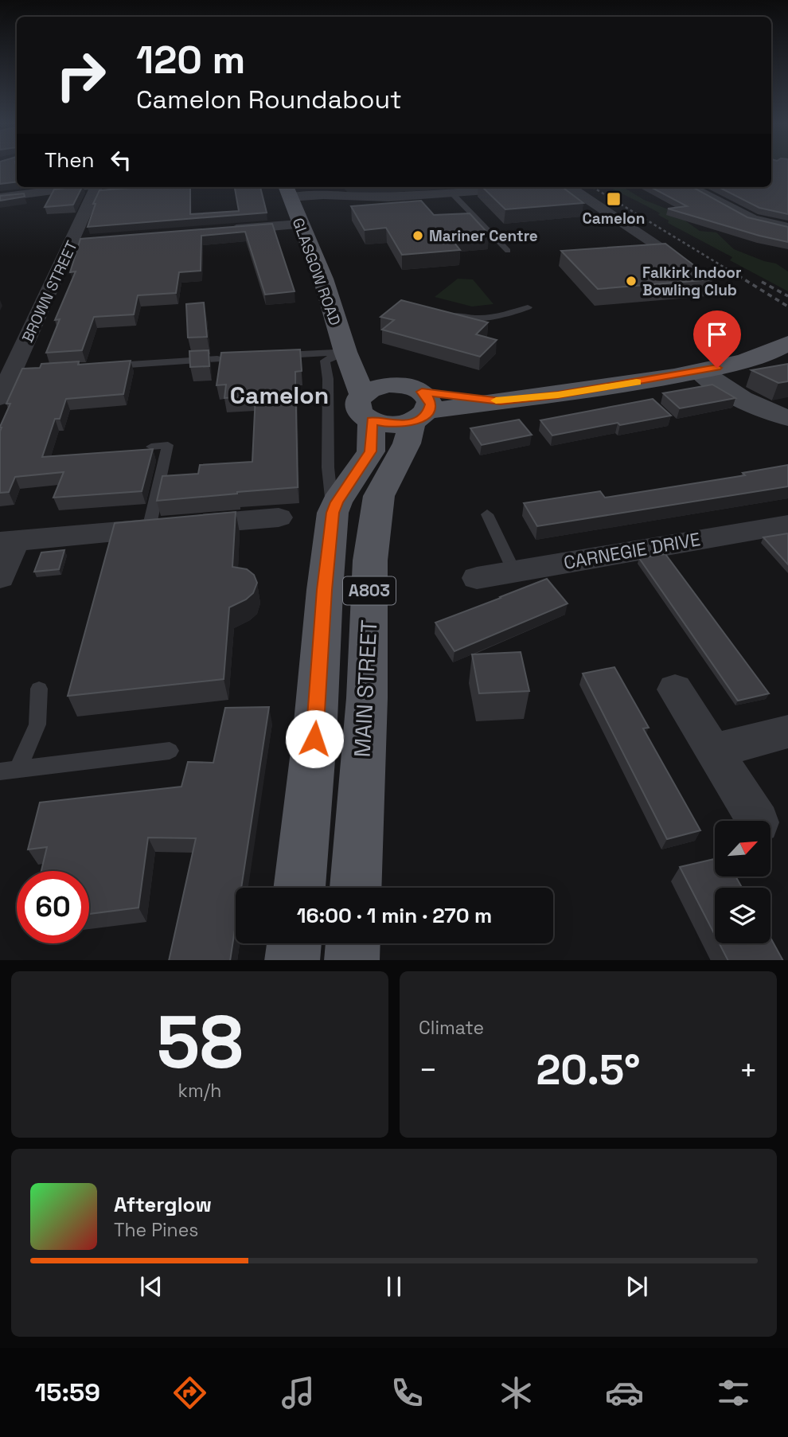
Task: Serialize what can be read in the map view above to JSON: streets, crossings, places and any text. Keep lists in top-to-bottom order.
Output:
{
  "streets": {
    "main road": ["GLASGOW ROAD", "A803", "MAIN STREET"],
    "street": ["BROWN STREET", "CARNEGIE DRIVE"]
  },
  "crossings": [
    ["GLASGOW ROAD", "A803"],
    ["GLASGOW ROAD", "MAIN STREET"],
    ["A803", "MAIN STREET"]
  ],
  "districts": ["Camelon"],
  "places": {
    "transit": ["Camelon"],
    "other": ["Mariner Centre", "Falkirk Indoor Bowling Club"]
  },
  "north": "top right",
  "page": {
    "turn": ["120 m", "Camelon Roundabout"],
    "then": "Then",
    "limit": "60",
    "trip": "16:00 · 1 min · 270 m",
    "tile": [
      ["58", "km/h"],
      "Climate"
    ],
    "heat": ["−", "20.5°", "+"],
    "song": ["Afterglow", "The Pines"],
    "tabs": "15:59"
  }
}
